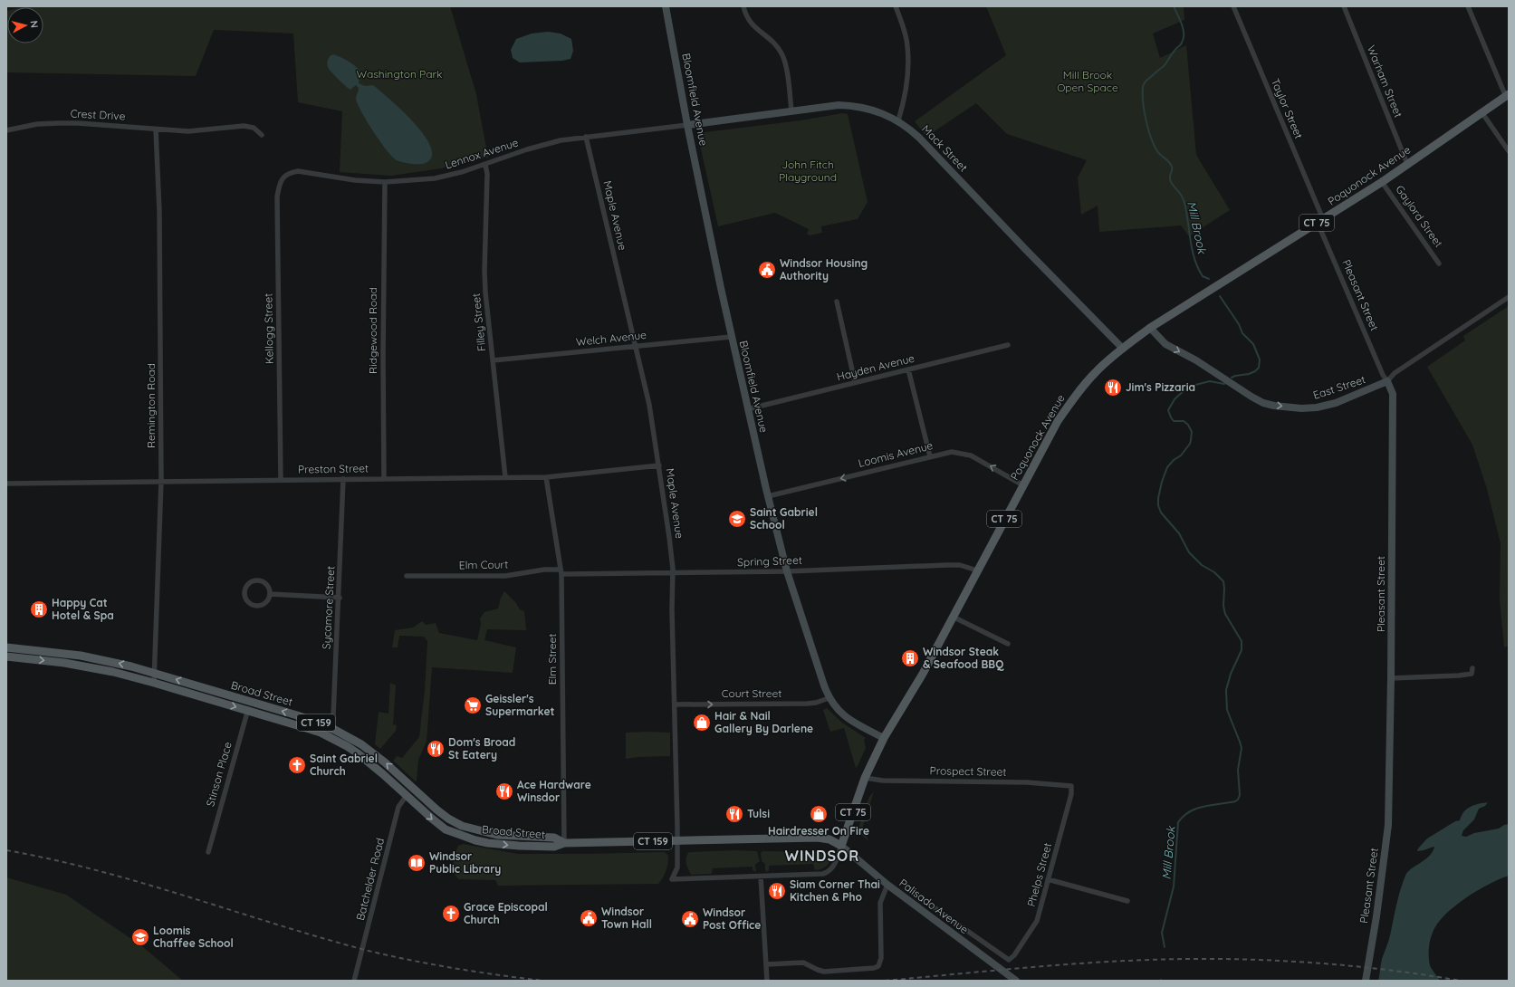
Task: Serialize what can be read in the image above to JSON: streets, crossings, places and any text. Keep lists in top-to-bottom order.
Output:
{
  "streets": {
    "main road": [
      "Poquonock Avenue",
      "CT 75",
      "Broad Street",
      "CT 159"
    ],
    "street": [
      "Warham Street",
      "Bloomfield Avenue",
      "Taylor Street",
      "Crest Drive",
      "Mack Street",
      "Lennox Avenue",
      "Maple Avenue",
      "Gaylord Street",
      "Pleasant Street",
      "Filley Street",
      "Kellogg Street",
      "Ridgewood Road",
      "Welch Avenue",
      "Hayden Avenue",
      "East Street",
      "Remington Road",
      "Loomis Avenue",
      "Preston Street",
      "Spring Street",
      "Elm Court",
      "Sycamore Street",
      "Elm Street",
      "Court Street",
      "Prospect Street",
      "Stinson Place",
      "Phelps Street",
      "Batchelder Road",
      "Palisado Avenue"
    ]
  },
  "crossings": [
    ["Warham Street", "Poquonock Avenue"],
    ["Bloomfield Avenue", "Mack Street"],
    ["Bloomfield Avenue", "Lennox Avenue"],
    ["Bloomfield Avenue", "Poquonock Avenue"],
    ["Bloomfield Avenue", "Welch Avenue"],
    ["Bloomfield Avenue", "Hayden Avenue"],
    ["Bloomfield Avenue", "Loomis Avenue"],
    ["Bloomfield Avenue", "Spring Street"],
    ["Bloomfield Avenue", "Court Street"],
    ["Taylor Street", "Poquonock Avenue"],
    ["Taylor Street", "Pleasant Street"],
    ["Crest Drive", "Remington Road"],
    ["Mack Street", "Lennox Avenue"],
    ["Mack Street", "Poquonock Avenue"],
    ["Lennox Avenue", "Maple Avenue"],
    ["Lennox Avenue", "Filley Street"],
    ["Lennox Avenue", "Kellogg Street"],
    ["Lennox Avenue", "Ridgewood Road"],
    ["Poquonock Avenue", "Gaylord Street"],
    ["Poquonock Avenue", "Pleasant Street"],
    ["Poquonock Avenue", "East Street"],
    ["Poquonock Avenue", "Loomis Avenue"],
    ["Poquonock Avenue", "Spring Street"],
    ["Poquonock Avenue", "Broad Street"],
    ["Poquonock Avenue", "Prospect Street"],
    ["Poquonock Avenue", "Palisado Avenue"],
    ["Maple Avenue", "Welch Avenue"],
    ["Maple Avenue", "Preston Street"],
    ["Maple Avenue", "Spring Street"],
    ["Maple Avenue", "Broad Street"],
    ["Maple Avenue", "Court Street"],
    ["Pleasant Street", "East Street"],
    ["Filley Street", "Welch Avenue"],
    ["Filley Street", "Preston Street"],
    ["Kellogg Street", "Preston Street"],
    ["Ridgewood Road", "Preston Street"],
    ["Remington Road", "Preston Street"],
    ["Remington Road", "Broad Street"],
    ["Preston Street", "Sycamore Street"],
    ["Preston Street", "Elm Street"],
    ["Spring Street", "Elm Court"],
    ["Spring Street", "Elm Street"],
    ["Elm Court", "Elm Street"],
    ["Sycamore Street", "Broad Street"],
    ["Elm Street", "Broad Street"],
    ["Broad Street", "Stinson Place"],
    ["Broad Street", "Batchelder Road"],
    ["Broad Street", "Palisado Avenue"],
    ["Prospect Street", "Phelps Street"]
  ],
  "one_way": ["East Street", "Loomis Avenue", "Court Street"],
  "districts": ["WINDSOR"],
  "water": ["Mill Brook"],
  "parks": ["Washington Park", "Mill Brook Open Space", "John Fitch Playground"],
  "places": {
    "public building": ["Windsor Housing Authority", "Windsor Town Hall", "Windsor Post Office"],
    "restaurant": [
      "Jim's Pizzaria",
      "Dom's Broad St Eatery",
      "Ace Hardware Winsdor",
      "Tulsi",
      "Siam Corner Thai Kitchen & Pho"
    ],
    "school or university": ["Saint Gabriel School", "Loomis Chaffee School"],
    "building": ["Happy Cat Hotel & Spa", "Windsor Steak & Seafood BBQ"],
    "supermarket": ["Geissler's Supermarket"],
    "shop": ["Hair & Nail Gallery By Darlene", "Hairdresser On Fire"],
    "church": ["Saint Gabriel Church", "Grace Episcopal Church"],
    "library": ["Windsor Public Library"]
  },
  "north": "right"
}
